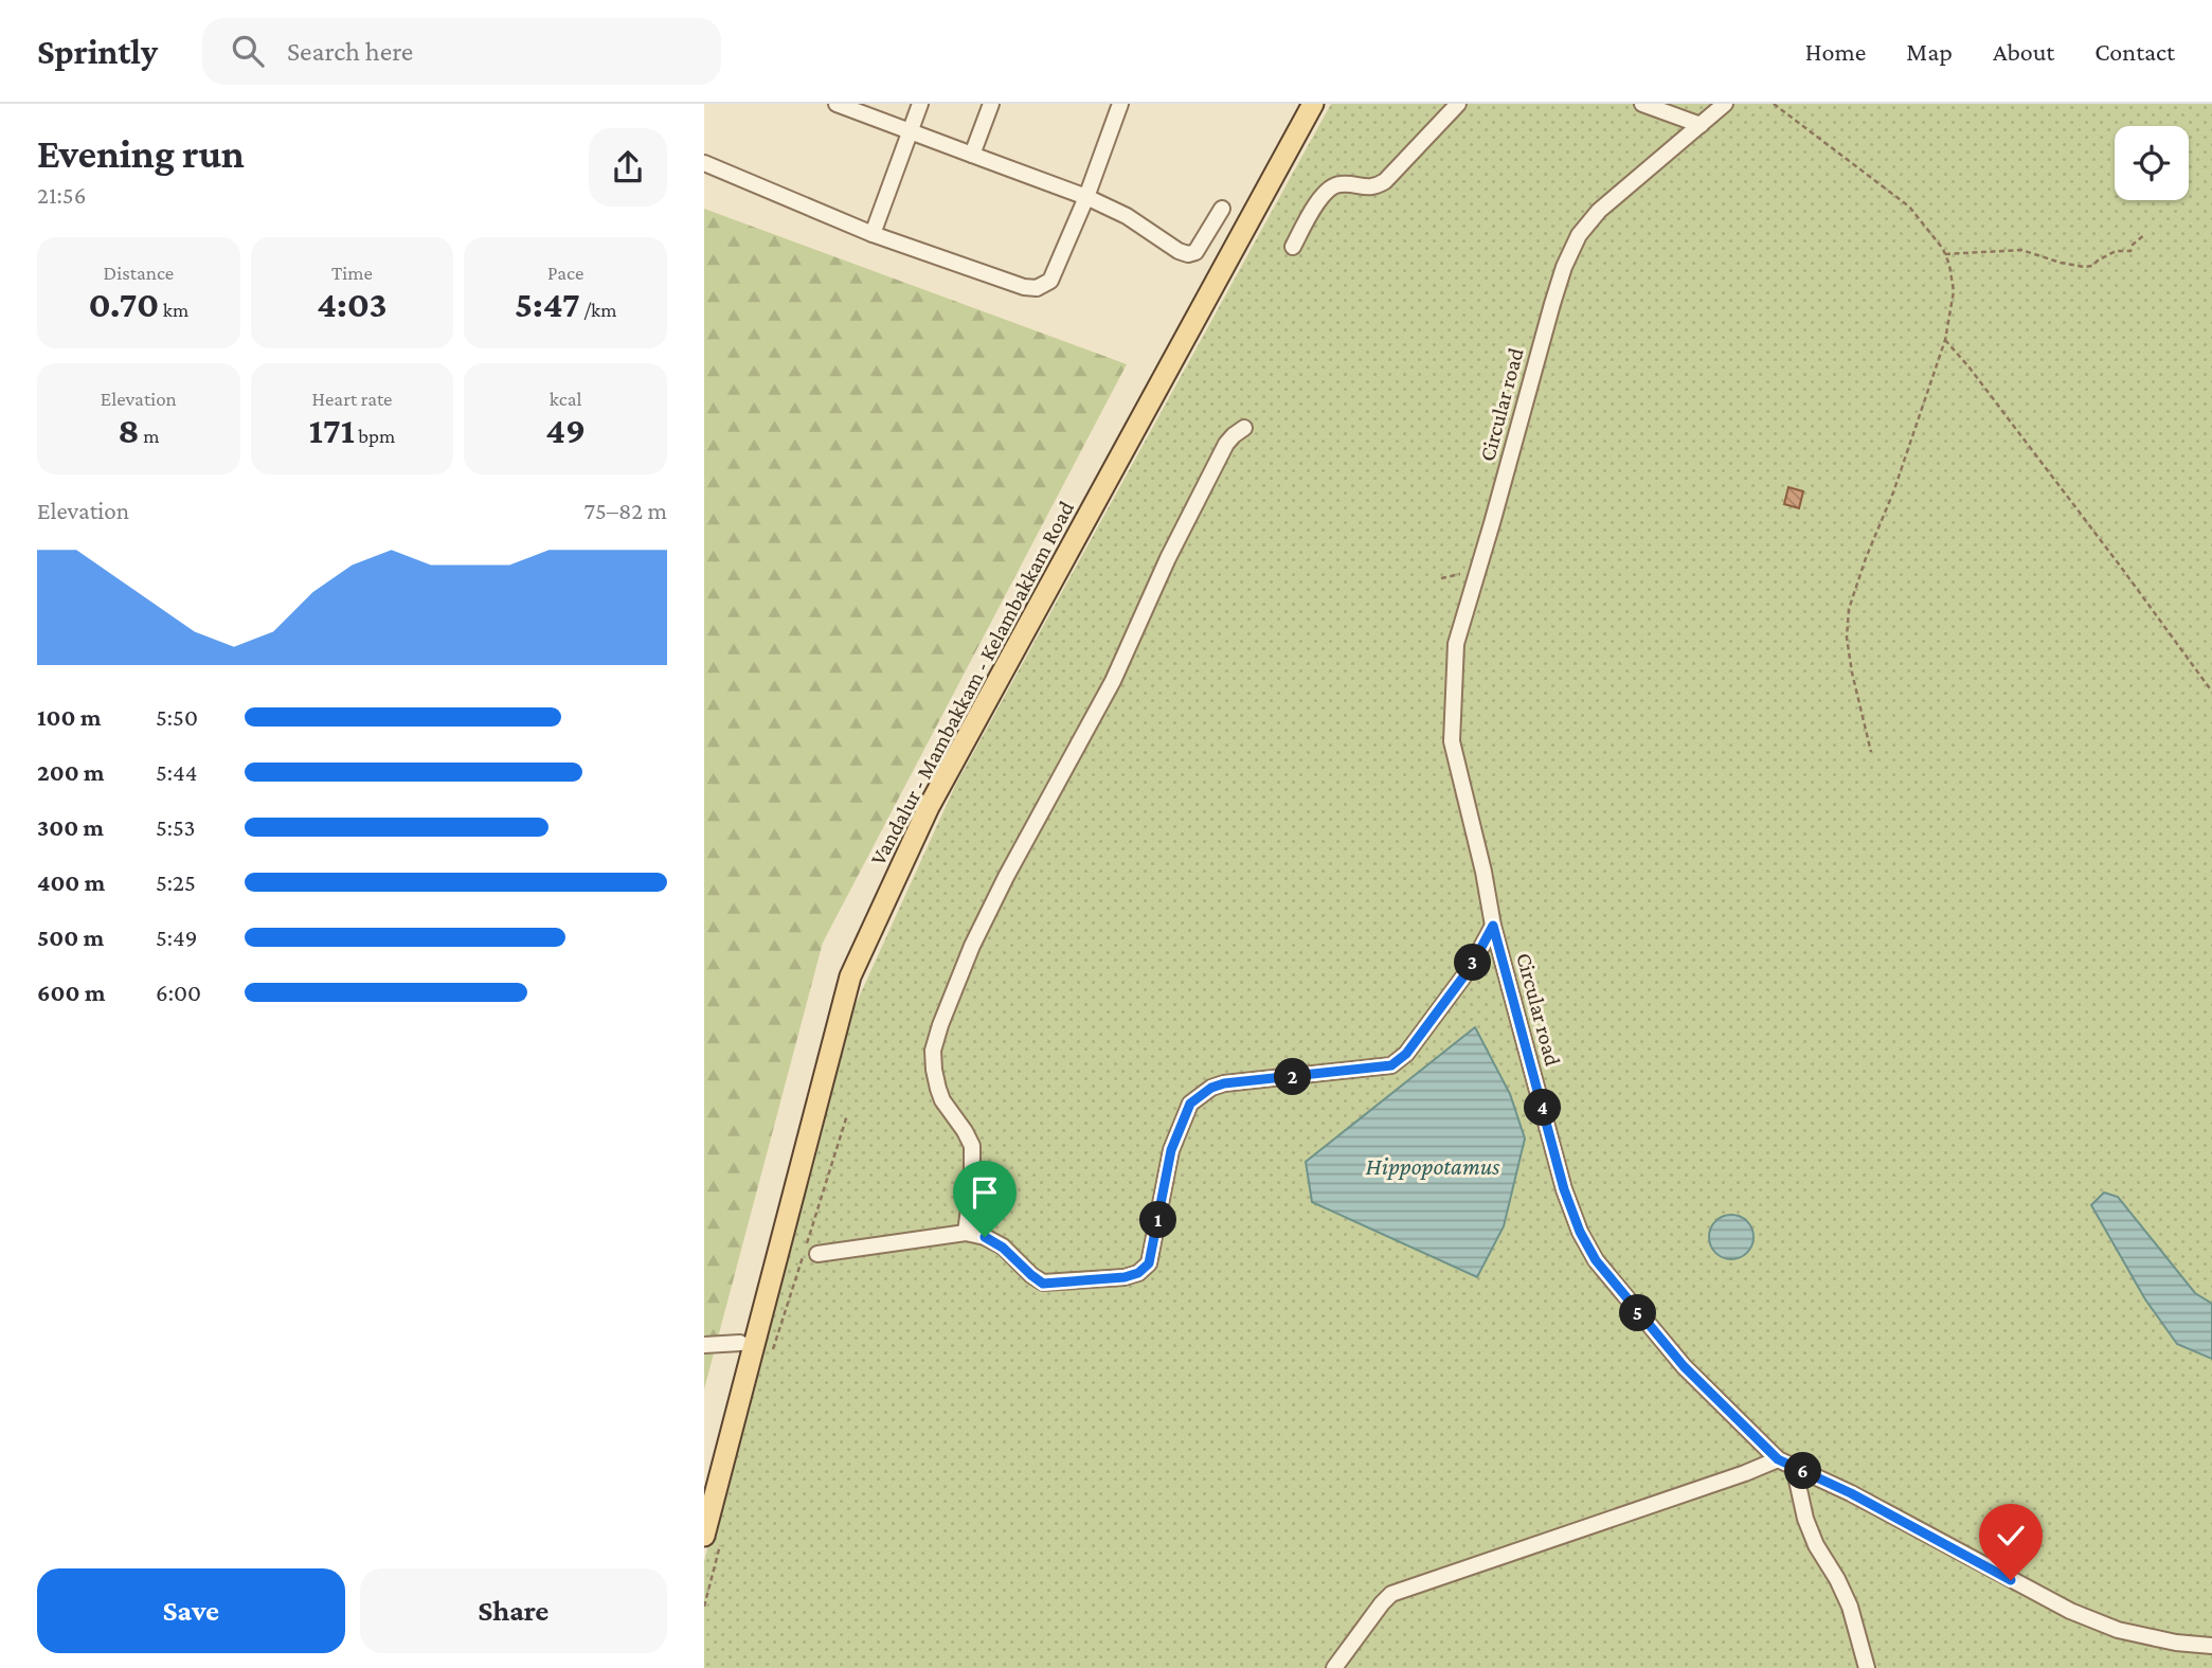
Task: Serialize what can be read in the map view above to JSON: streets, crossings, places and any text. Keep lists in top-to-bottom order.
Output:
{
  "streets": {
    "main road": ["Vandalur - Mambakkam - Kelambakkam Road"],
    "street": ["Circular road"]
  },
  "water": ["Hippopotamus"],
  "page": {
    "header": "Sprintly",
    "search": "Search here",
    "nav": [
      "Home",
      "Map",
      "About",
      "Contact"
    ],
    "heading": ["Evening run", "21:56"],
    "stats": [
      ["Distance", "0.70 km"],
      ["Time", "4:03"],
      ["Pace", "5:47 /km"],
      ["Elevation", "8 m"],
      ["Heart rate", "171 bpm"],
      ["kcal", "49"]
    ],
    "chart": ["Elevation", "75–82 m"],
    "list": [
      {
        "name": "100 m",
        "note": "5:50"
      },
      {
        "name": "200 m",
        "note": "5:44"
      },
      {
        "name": "300 m",
        "note": "5:53"
      },
      {
        "name": "400 m",
        "note": "5:25"
      },
      {
        "name": "500 m",
        "note": "5:49"
      },
      {
        "name": "600 m",
        "note": "6:00"
      }
    ],
    "pins": [
      "3",
      "2",
      "4",
      "1",
      "5",
      "6"
    ],
    "buttons": ["Save", "Share"]
  }
}
